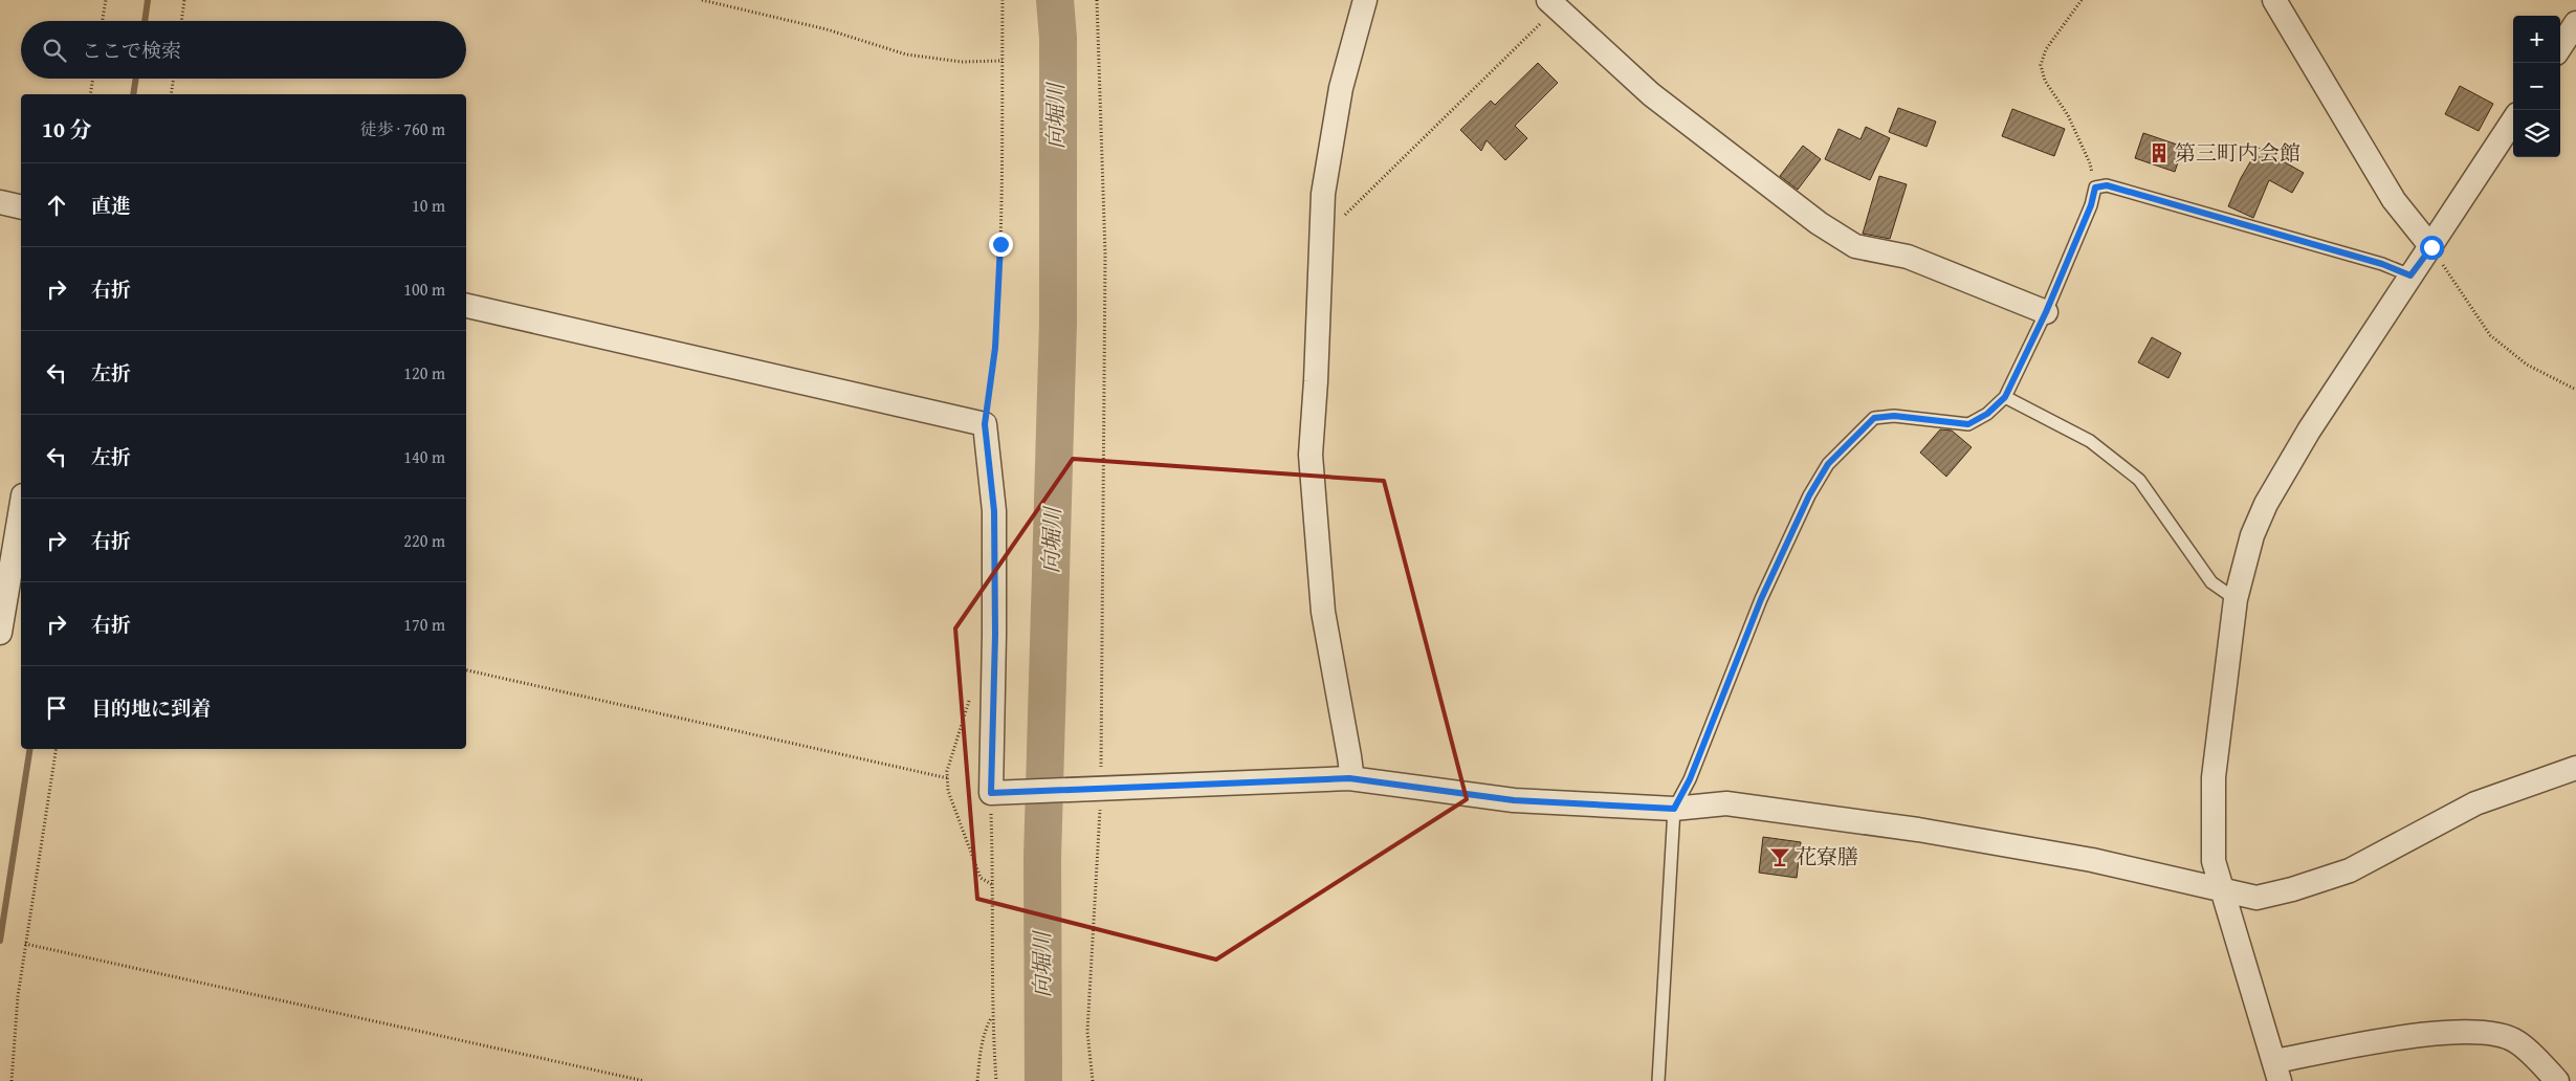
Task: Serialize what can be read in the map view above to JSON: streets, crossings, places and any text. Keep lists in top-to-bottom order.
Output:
{
  "water": ["向堀川"],
  "places": {
    "building": ["第三町内会館"],
    "bar": ["花寮膳"]
  },
  "page": {
    "map_buttons": ["+", "−"],
    "search": "ここで検索",
    "heading": ["10 分", "徒歩 · 760 m"],
    "list": [
      ["直進", "10 m"],
      ["右折", "100 m"],
      ["左折", "120 m"],
      ["左折", "140 m"],
      ["右折", "220 m"],
      ["右折", "170 m"],
      "目的地に到着"
    ]
  }
}
